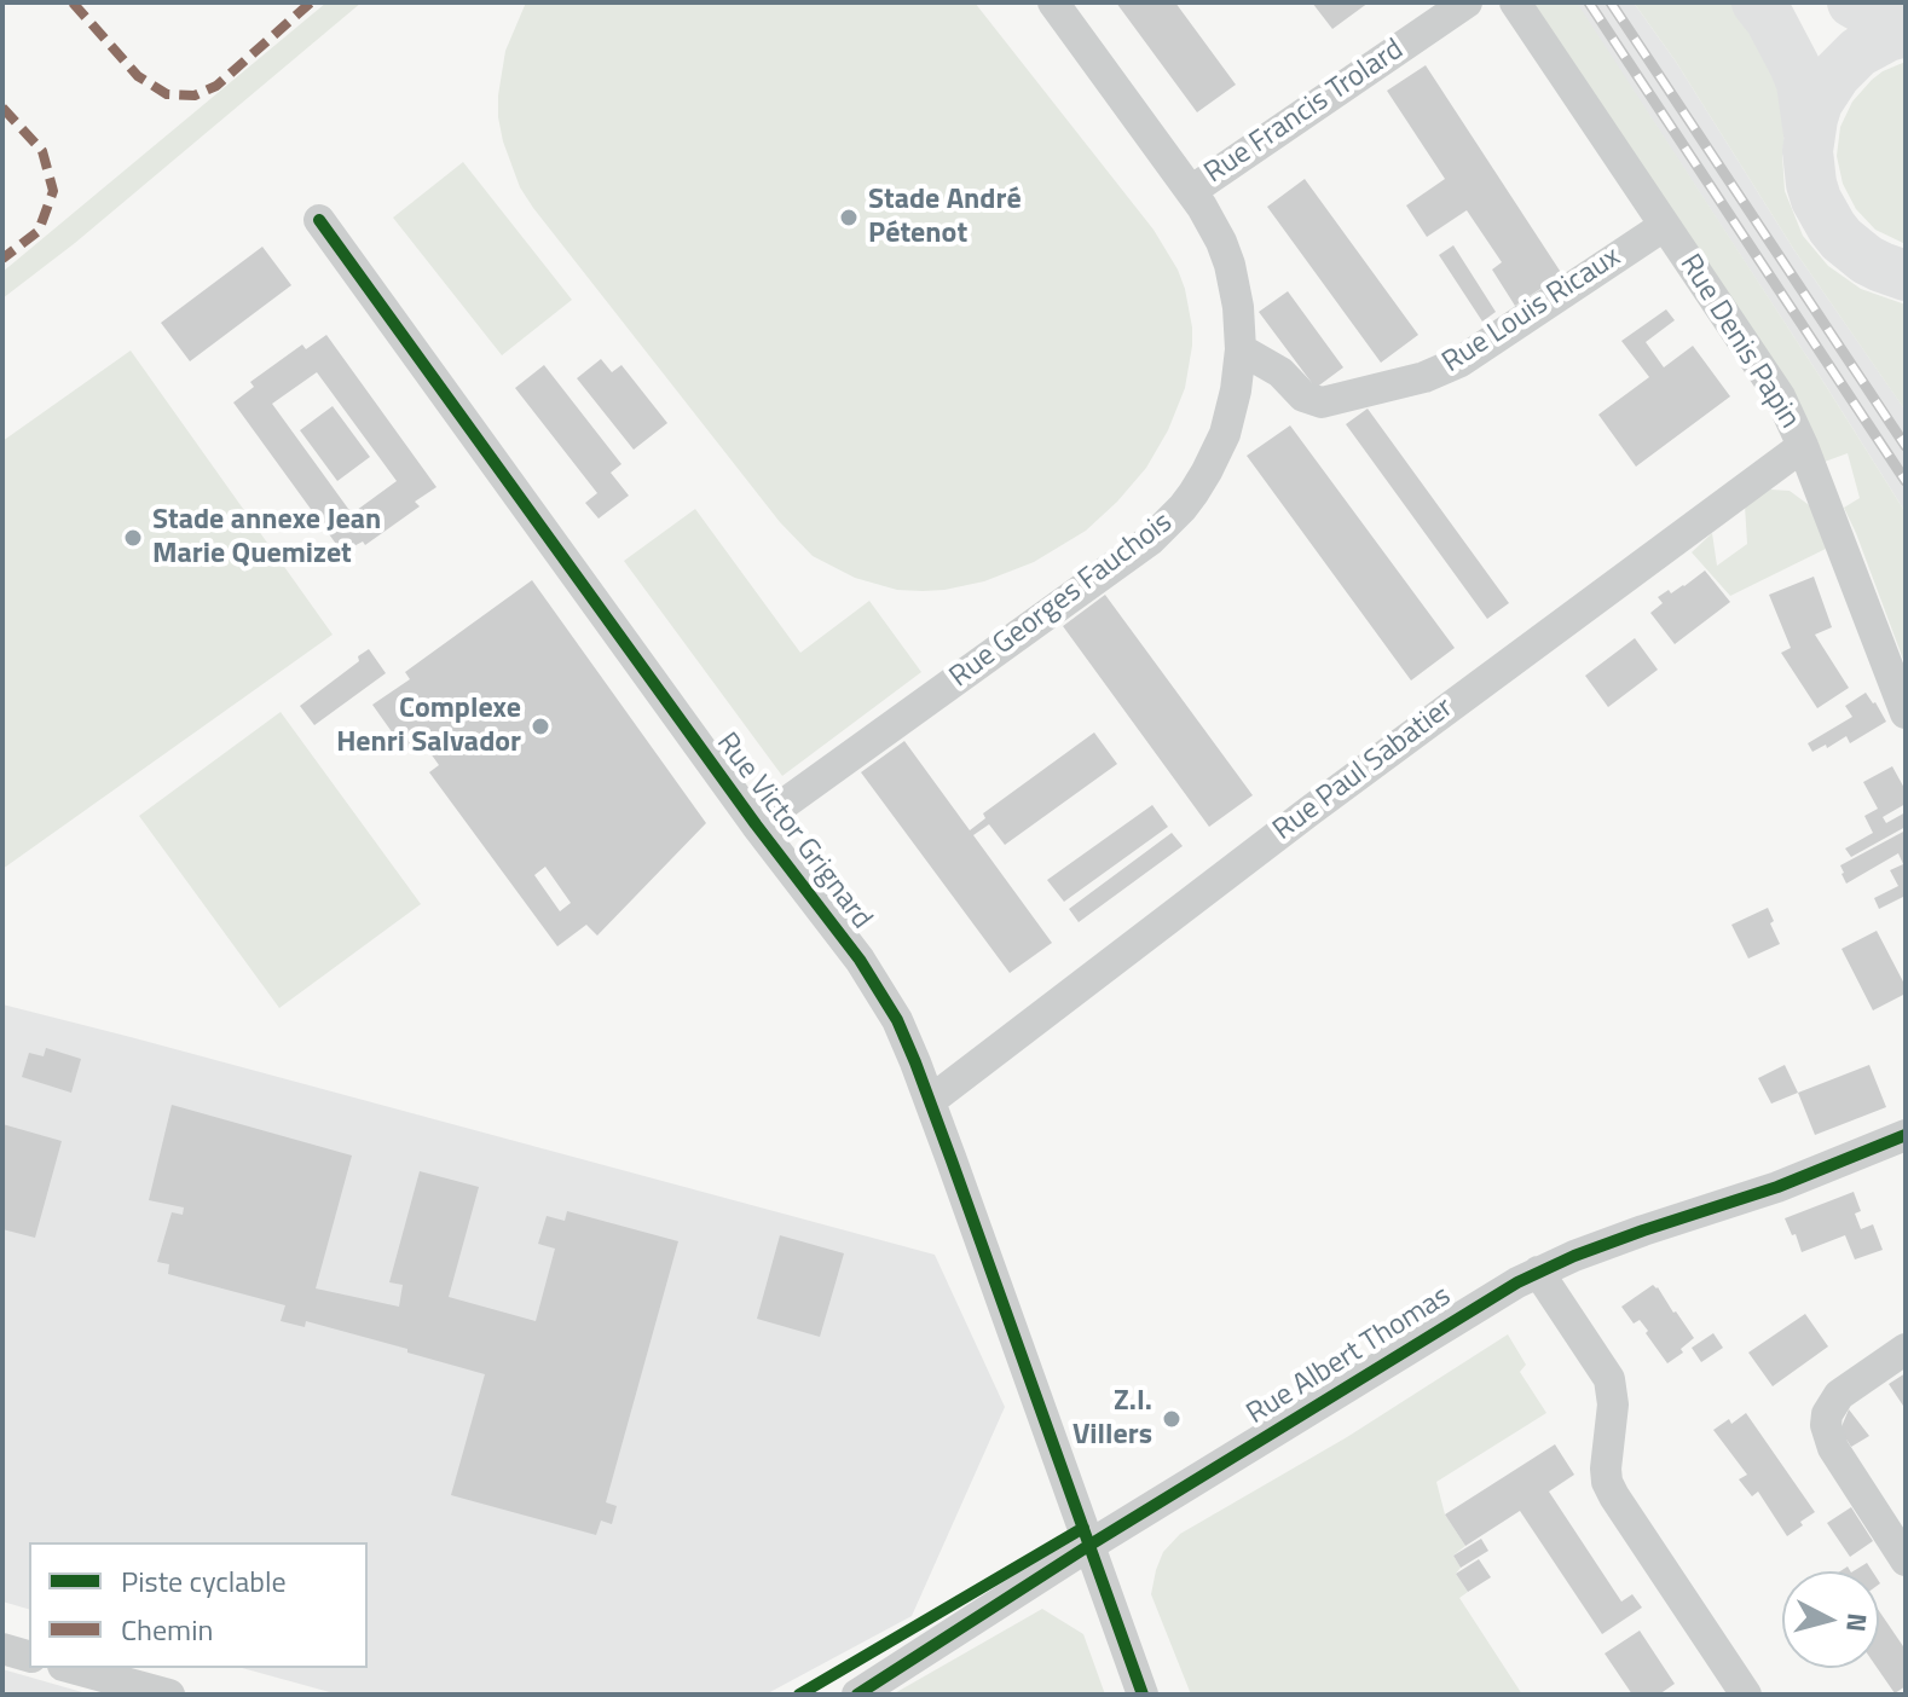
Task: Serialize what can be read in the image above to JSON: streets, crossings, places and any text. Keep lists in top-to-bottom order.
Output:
{
  "streets": {
    "street": [
      "Rue Francis Trolard",
      "Rue Louis Ricaux",
      "Rue Denis Papin",
      "Rue Georges Fauchois",
      "Rue Paul Sabatier",
      "Rue Victor Grignard",
      "Rue Albert Thomas"
    ]
  },
  "crossings": [
    ["Rue Francis Trolard", "Rue Georges Fauchois"],
    ["Rue Louis Ricaux", "Rue Denis Papin"],
    ["Rue Louis Ricaux", "Rue Georges Fauchois"],
    ["Rue Denis Papin", "Rue Paul Sabatier"],
    ["Rue Georges Fauchois", "Rue Victor Grignard"],
    ["Rue Paul Sabatier", "Rue Victor Grignard"],
    ["Rue Victor Grignard", "Rue Albert Thomas"]
  ],
  "places": [
    "Stade André Pétenot",
    "Stade annexe Jean Marie Quemizet",
    "Complexe Henri Salvador",
    "Z.I. Villers"
  ],
  "legend": ["Piste cyclable", "Chemin"],
  "north": "right"
}
